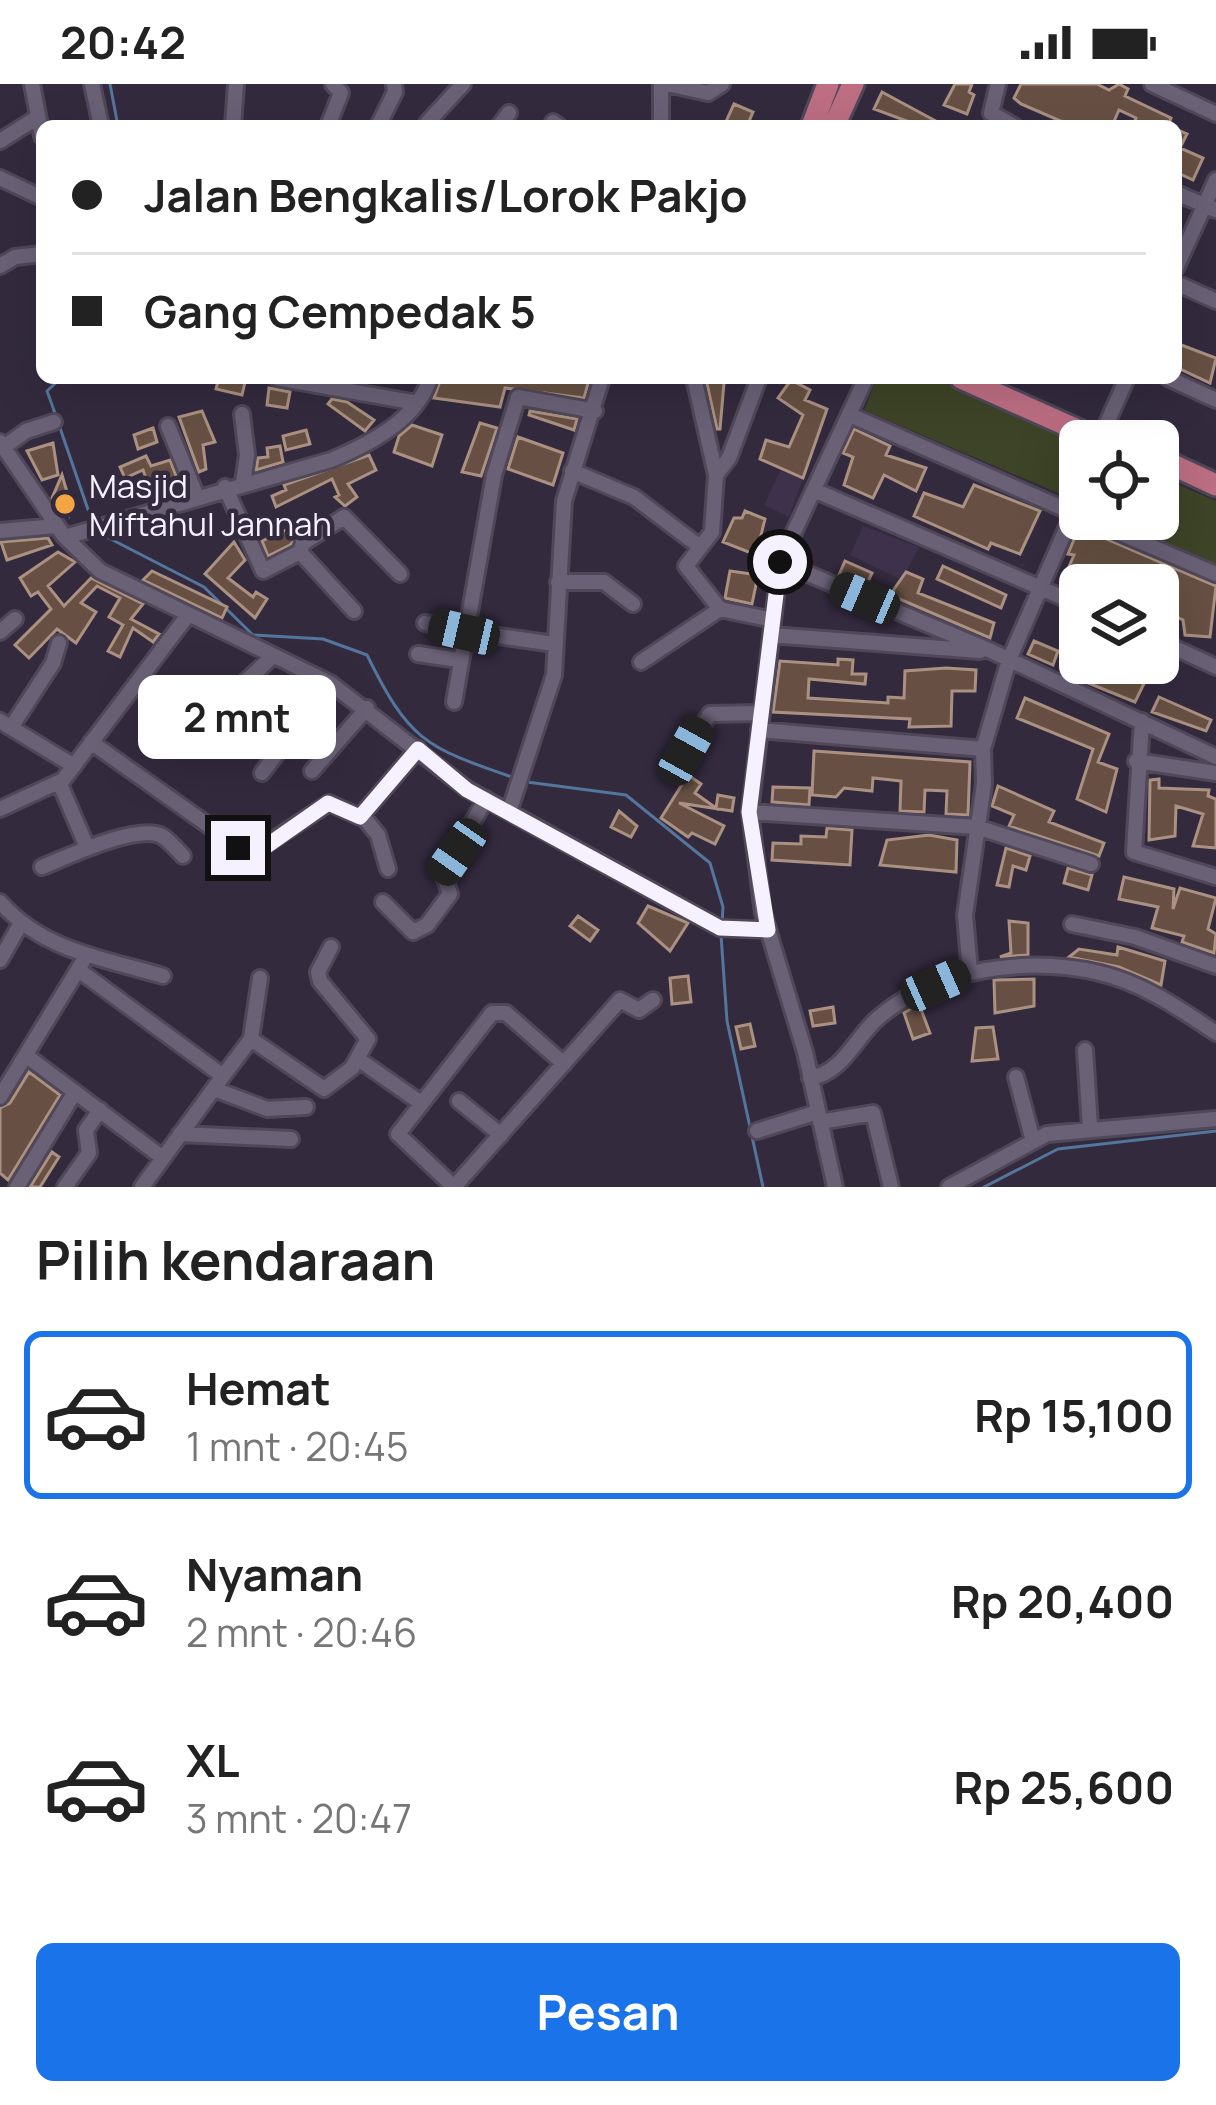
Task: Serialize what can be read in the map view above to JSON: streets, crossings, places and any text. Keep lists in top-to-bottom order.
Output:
{
  "places": ["Masjid Miftahul Jannah"],
  "page": {
    "status": "20:42",
    "banner": ["Jalan Bengkalis/Lorok Pakjo", "Gang Cempedak 5"],
    "bubble": "2 mnt",
    "heading": "Pilih kendaraan",
    "list": [
      {
        "name": "Hemat",
        "note": "1 mnt · 20:45",
        "value": "Rp 15,100"
      },
      {
        "name": "Nyaman",
        "note": "2 mnt · 20:46",
        "value": "Rp 20,400"
      },
      {
        "name": "XL",
        "note": "3 mnt · 20:47",
        "value": "Rp 25,600"
      }
    ],
    "buttons": "Pesan"
  }
}
